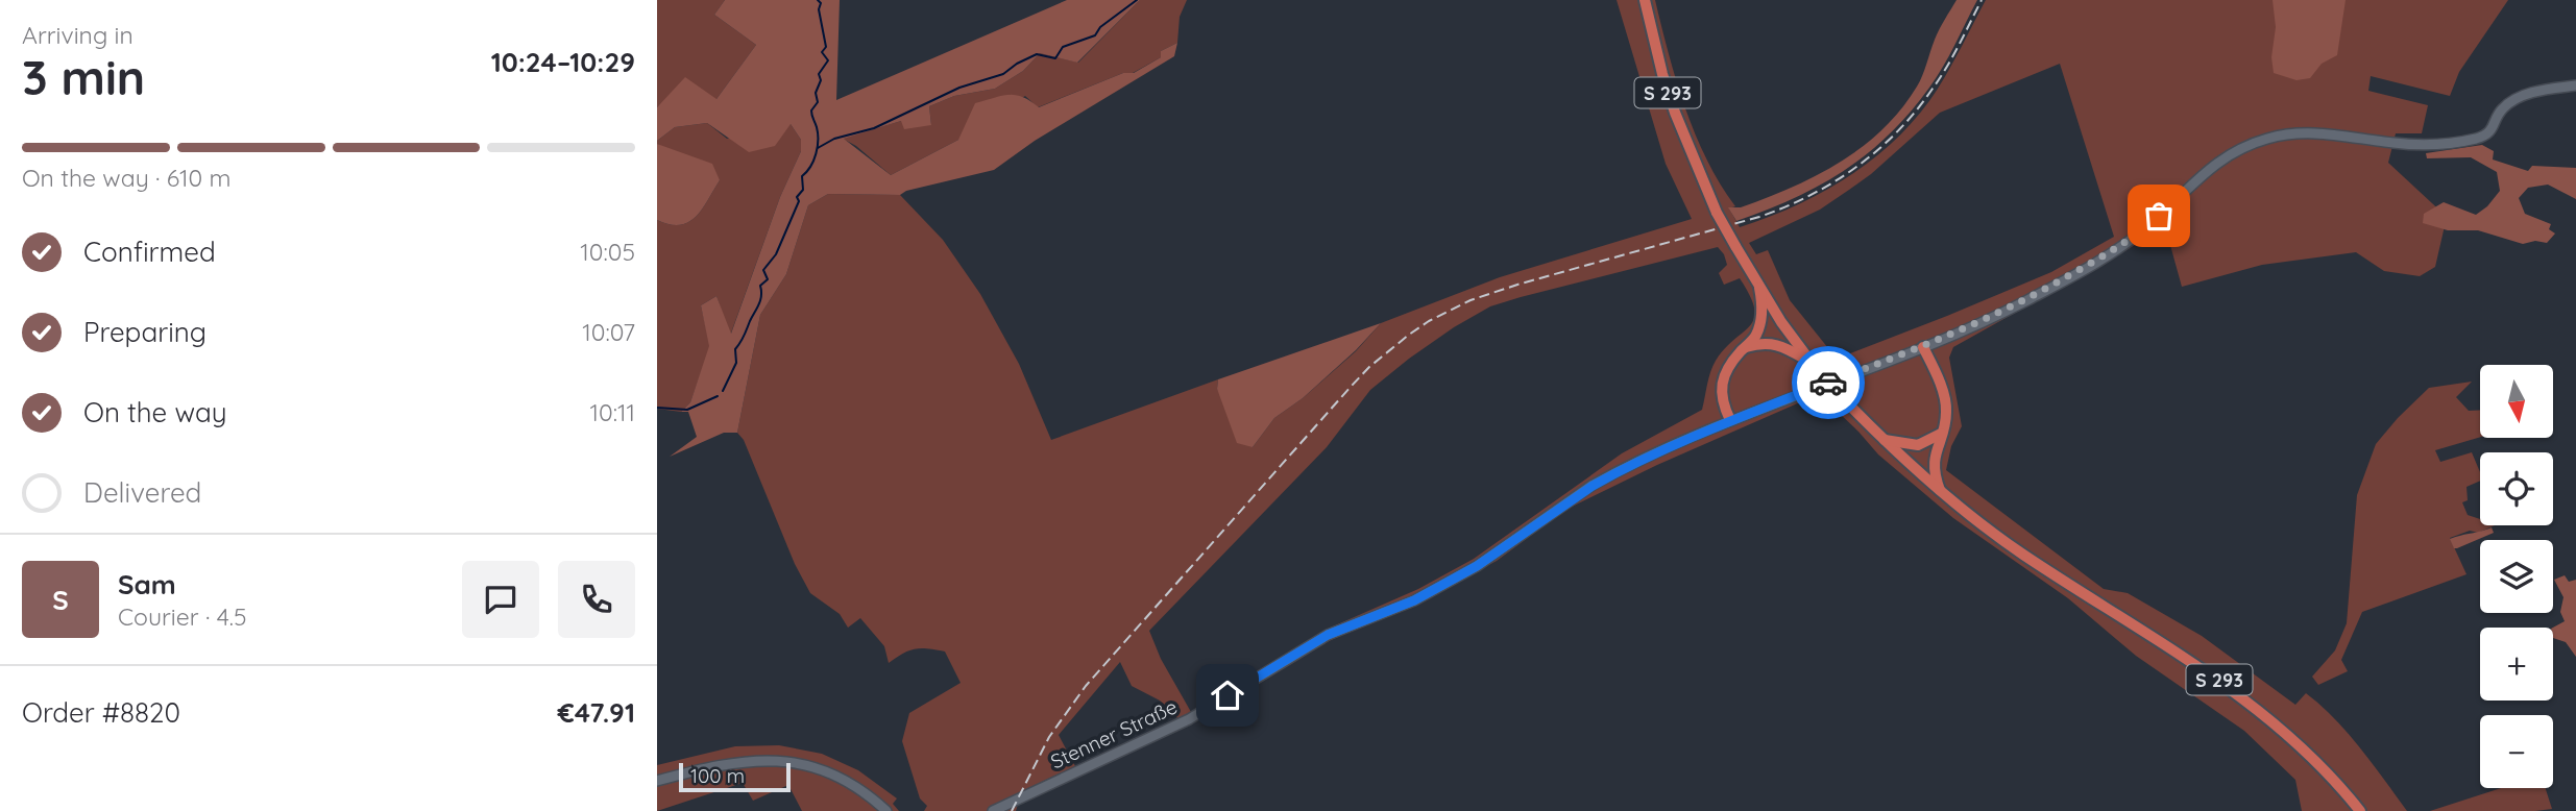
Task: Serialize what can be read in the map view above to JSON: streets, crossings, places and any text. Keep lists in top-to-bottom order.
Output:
{
  "streets": {
    "highway": ["S 293"],
    "street": ["Stenner Straße"]
  },
  "scale_bar": "100 m",
  "north": "bottom",
  "page": {
    "heading": ["3 min", "Arriving in", "10:24–10:29"],
    "panel": [
      "Sam",
      "Courier · 4.5",
      "Order #8820",
      "€47.91"
    ],
    "bar": "On the way · 610 m",
    "list": [
      ["Confirmed", "10:05"],
      ["Preparing", "10:07"],
      ["On the way", "10:11"],
      "Delivered"
    ],
    "map_buttons": ["+", "−"],
    "round": "S",
    "scale": "100 m"
  }
}
